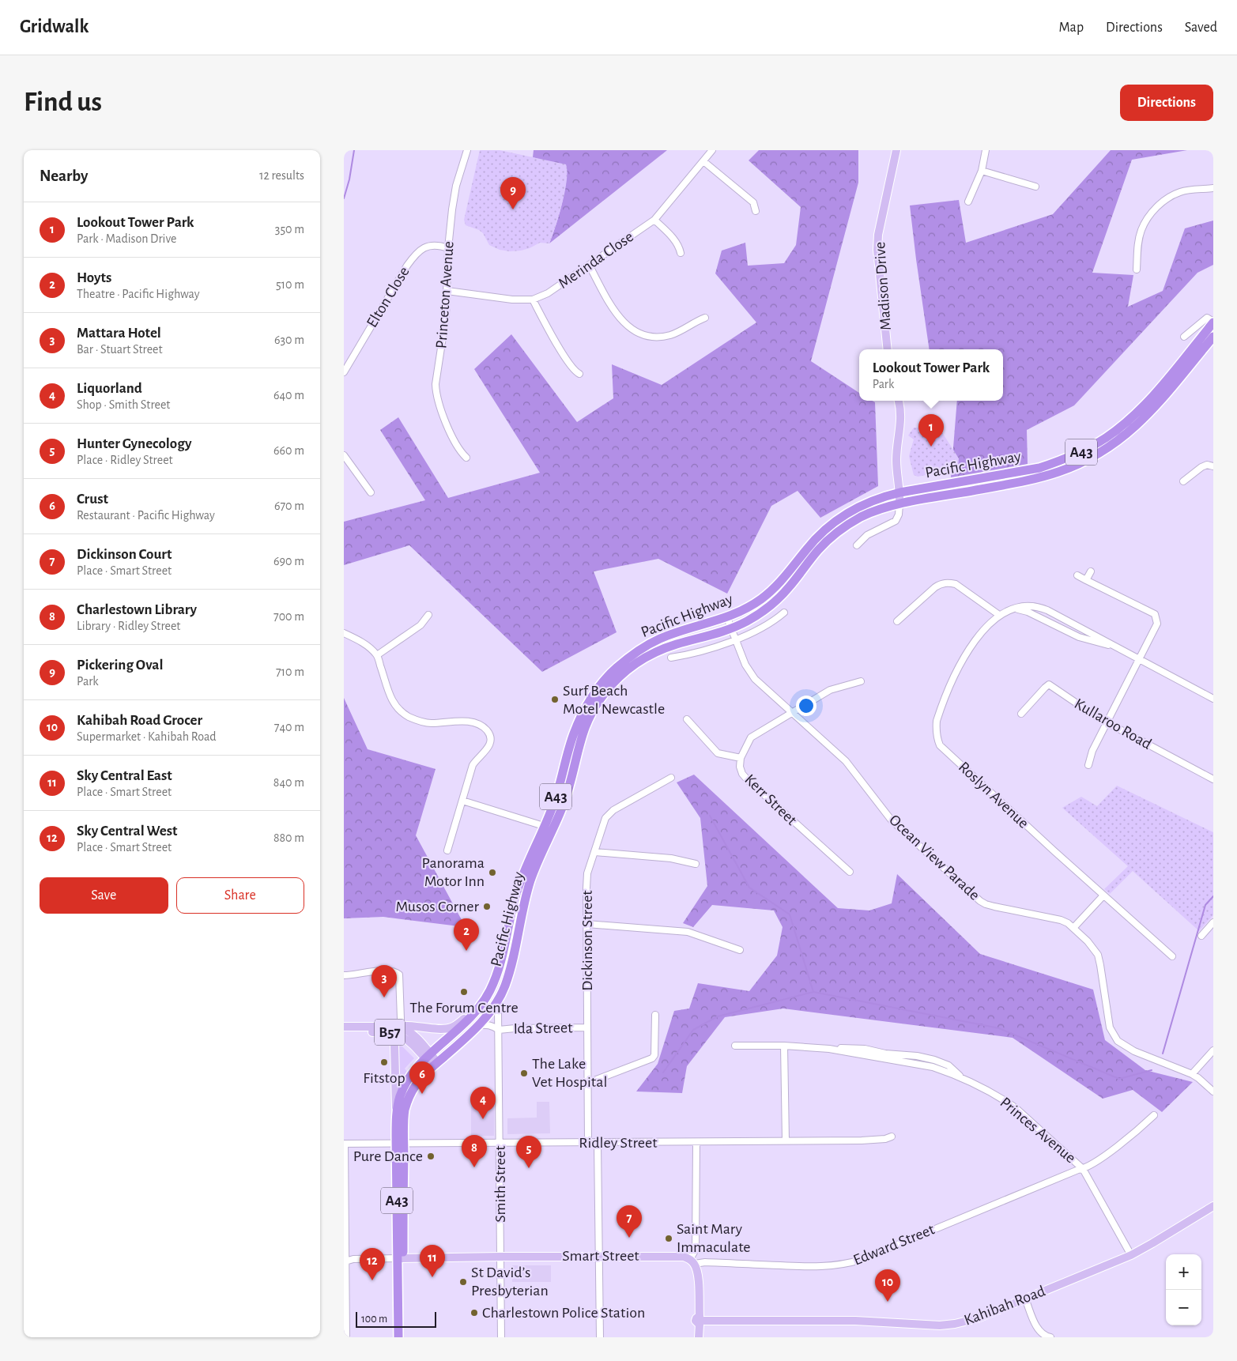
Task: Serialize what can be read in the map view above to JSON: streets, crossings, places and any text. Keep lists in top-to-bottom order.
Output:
{
  "streets": {
    "highway": ["A43", "Pacific Highway"],
    "main road": [
      "Madison Drive",
      "B57",
      "Smart Street",
      "Kahibah Road"
    ],
    "street": [
      "Merinda Close",
      "Princeton Avenue",
      "Elton Close",
      "Kullaroo Road",
      "Roslyn Avenue",
      "Kerr Street",
      "Ocean View Parade",
      "Dickinson Street",
      "Ida Street",
      "Princes Avenue",
      "Ridley Street",
      "Smith Street",
      "Edward Street"
    ]
  },
  "crossings": [
    ["Merinda Close", "Princeton Avenue"],
    ["Princeton Avenue", "Elton Close"],
    ["Pacific Highway", "Ocean View Parade"],
    ["Pacific Highway", "B57"],
    ["Pacific Highway", "Ridley Street"],
    ["Pacific Highway", "Smith Street"],
    ["Pacific Highway", "Smart Street"],
    ["Kerr Street", "Ocean View Parade"],
    ["Dickinson Street", "Ida Street"],
    ["Dickinson Street", "Ridley Street"],
    ["Ida Street", "Smith Street"],
    ["Princes Avenue", "Edward Street"],
    ["Princes Avenue", "Kahibah Road"],
    ["Ridley Street", "Smith Street"],
    ["Smith Street", "Smart Street"],
    ["Edward Street", "Smart Street"]
  ],
  "places": [
    "Surf Beach Motel Newcastle",
    "Panorama Motor Inn",
    "Musos Corner",
    "The Forum Centre",
    "Fitstop",
    "The Lake Vet Hospital",
    "Pure Dance",
    "Saint Mary Immaculate",
    "St David’s Presbyterian",
    "Charlestown Police Station"
  ],
  "scale_bar": "100 m",
  "page": {
    "header": "Gridwalk",
    "nav": ["Map", "Directions", "Saved"],
    "buttons": [
      "Directions",
      ["Save", "Share"]
    ],
    "title": "Find us",
    "heading": ["Nearby", "12 results"],
    "pins": [
      "9",
      "1",
      "2",
      "3",
      "6",
      "4",
      "8",
      "5",
      "7",
      "11",
      "12",
      "10"
    ],
    "list": [
      {
        "mark": "1",
        "name": "Lookout Tower Park",
        "note": "Park · Madison Drive",
        "value": "350 m"
      },
      {
        "mark": "2",
        "name": "Hoyts",
        "note": "Theatre · Pacific Highway",
        "value": "510 m"
      },
      {
        "mark": "3",
        "name": "Mattara Hotel",
        "note": "Bar · Stuart Street",
        "value": "630 m"
      },
      {
        "mark": "4",
        "name": "Liquorland",
        "note": "Shop · Smith Street",
        "value": "640 m"
      },
      {
        "mark": "5",
        "name": "Hunter Gynecology",
        "note": "Place · Ridley Street",
        "value": "660 m"
      },
      {
        "mark": "6",
        "name": "Crust",
        "note": "Restaurant · Pacific Highway",
        "value": "670 m"
      },
      {
        "mark": "7",
        "name": "Dickinson Court",
        "note": "Place · Smart Street",
        "value": "690 m"
      },
      {
        "mark": "8",
        "name": "Charlestown Library",
        "note": "Library · Ridley Street",
        "value": "700 m"
      },
      {
        "mark": "9",
        "name": "Pickering Oval",
        "note": "Park",
        "value": "710 m"
      },
      {
        "mark": "10",
        "name": "Kahibah Road Grocer",
        "note": "Supermarket · Kahibah Road",
        "value": "740 m"
      },
      {
        "mark": "11",
        "name": "Sky Central East",
        "note": "Place · Smart Street",
        "value": "840 m"
      },
      {
        "mark": "12",
        "name": "Sky Central West",
        "note": "Place · Smart Street",
        "value": "880 m"
      }
    ],
    "popup": ["Lookout Tower Park", "Park"],
    "map_buttons": ["+", "−"],
    "scale": "100 m"
  }
}
